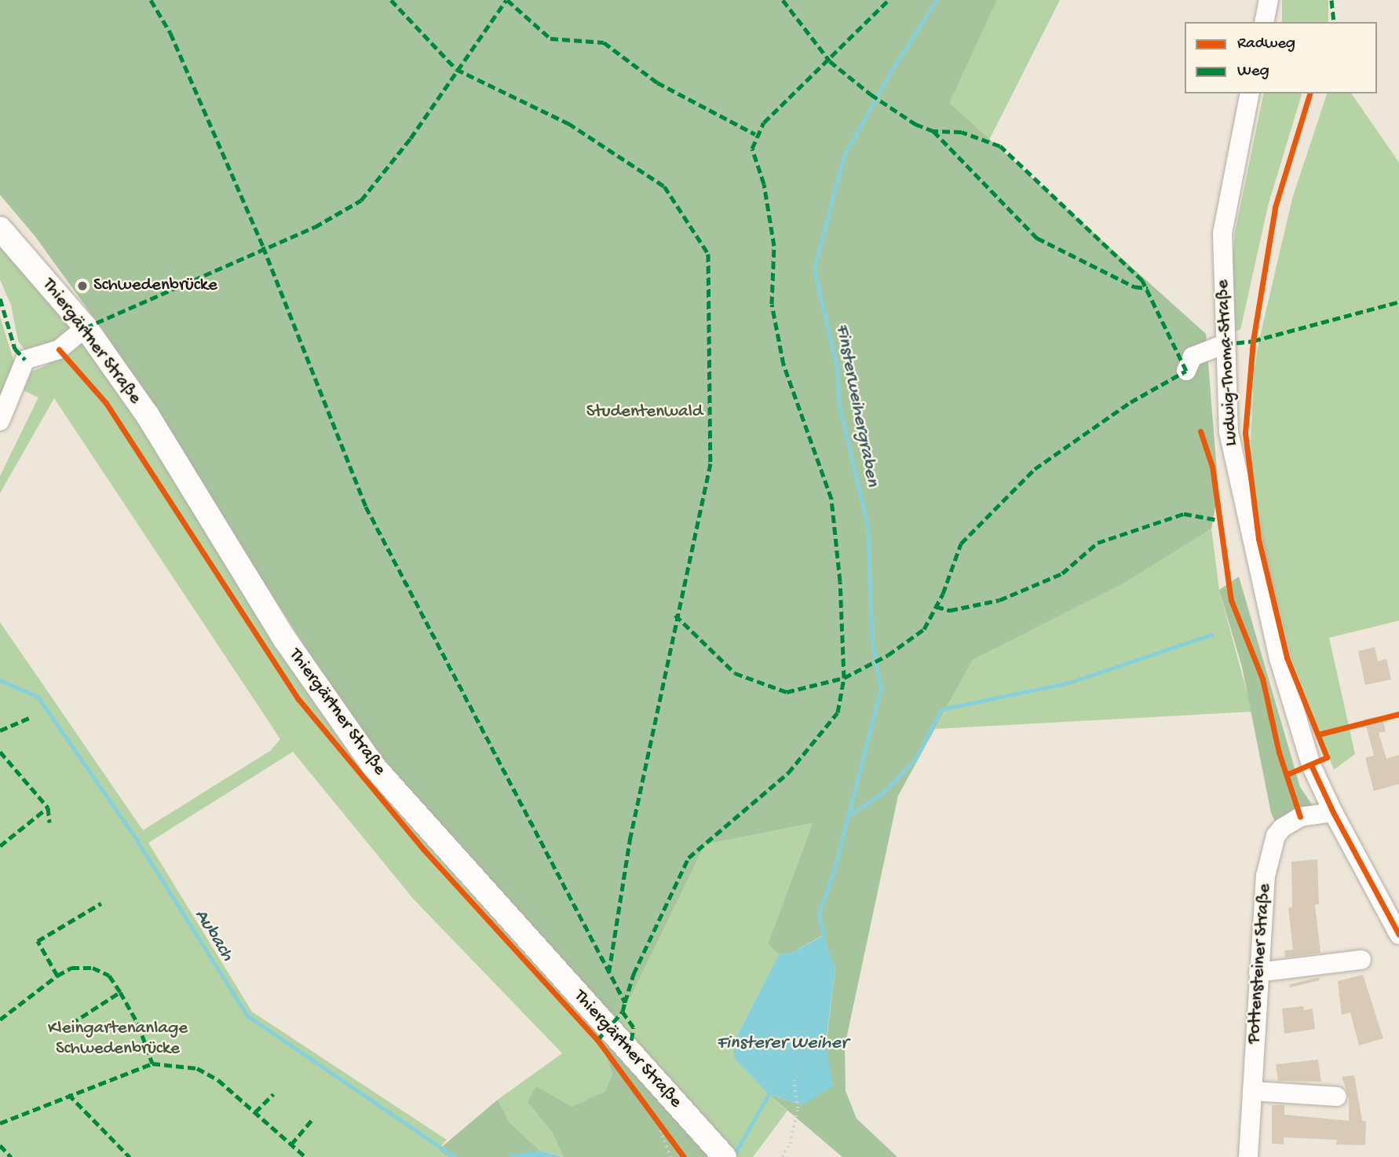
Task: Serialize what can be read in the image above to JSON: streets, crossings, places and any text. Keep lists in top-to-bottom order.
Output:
{
  "streets": {
    "main road": ["Thiergärtner Straße"],
    "street": ["Ludwig-Thoma-Straße", "Pottensteiner Straße"]
  },
  "crossings": [
    ["Ludwig-Thoma-Straße", "Pottensteiner Straße"]
  ],
  "water": ["Finsterweihergraben", "Aubach", "Finsterer Weiher"],
  "parks": ["Studentenwald", "Kleingartenanlage Schwedenbrücke"],
  "places": ["Schwedenbrücke"],
  "legend": ["Radweg", "Weg"]
}
